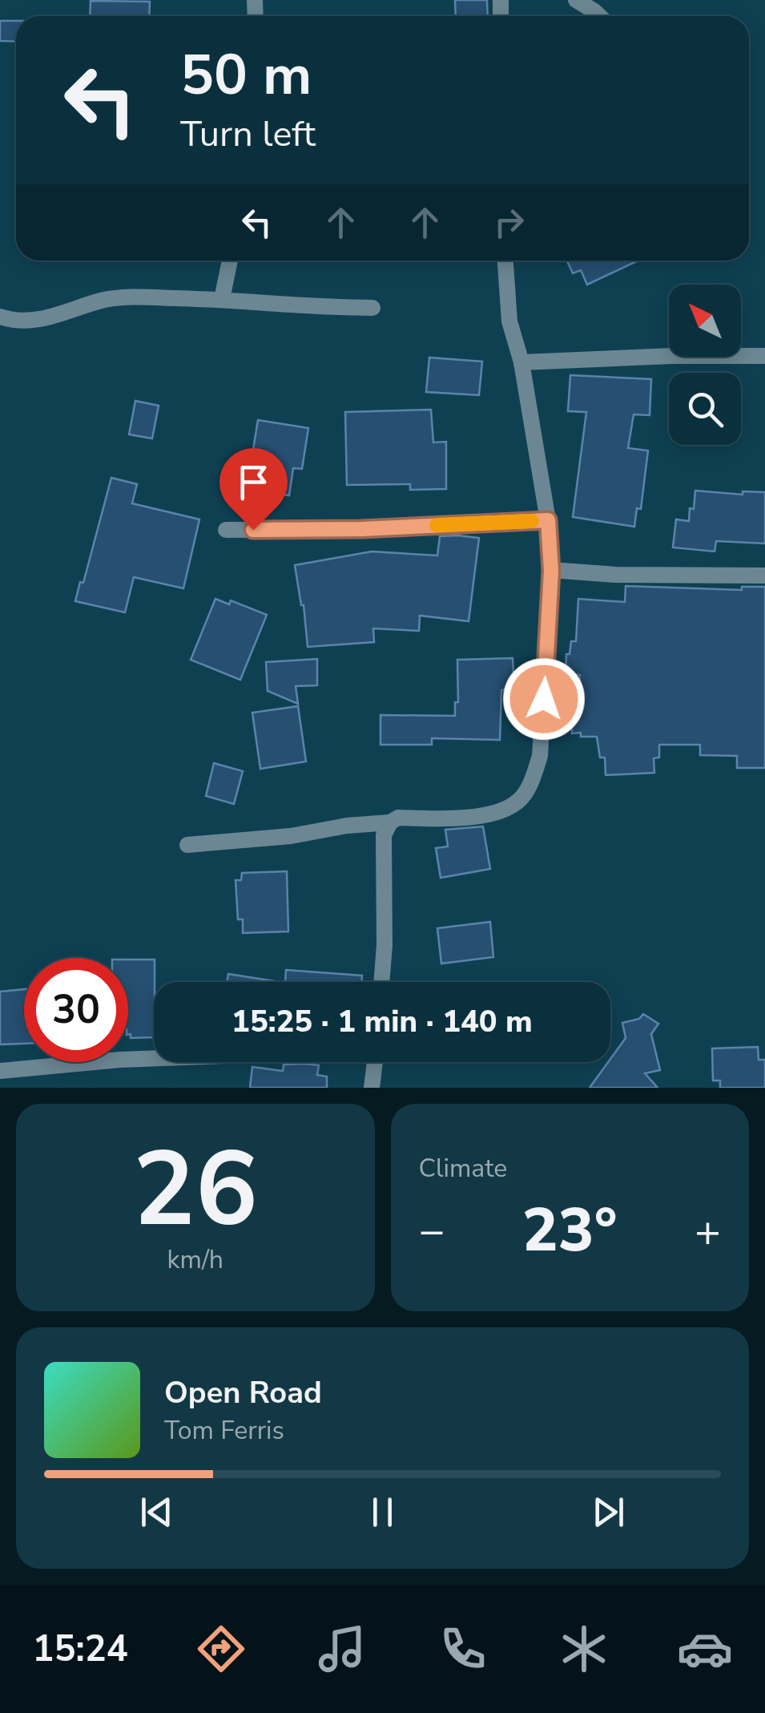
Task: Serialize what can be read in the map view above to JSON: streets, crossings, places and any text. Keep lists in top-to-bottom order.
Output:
{
  "north": "top left",
  "page": {
    "turn": ["50 m", "Turn left"],
    "limit": "30",
    "trip": "15:25 · 1 min · 140 m",
    "tile": [
      ["26", "km/h"],
      "Climate"
    ],
    "heat": ["−", "23°", "+"],
    "song": ["Open Road", "Tom Ferris"],
    "tabs": "15:24"
  }
}
